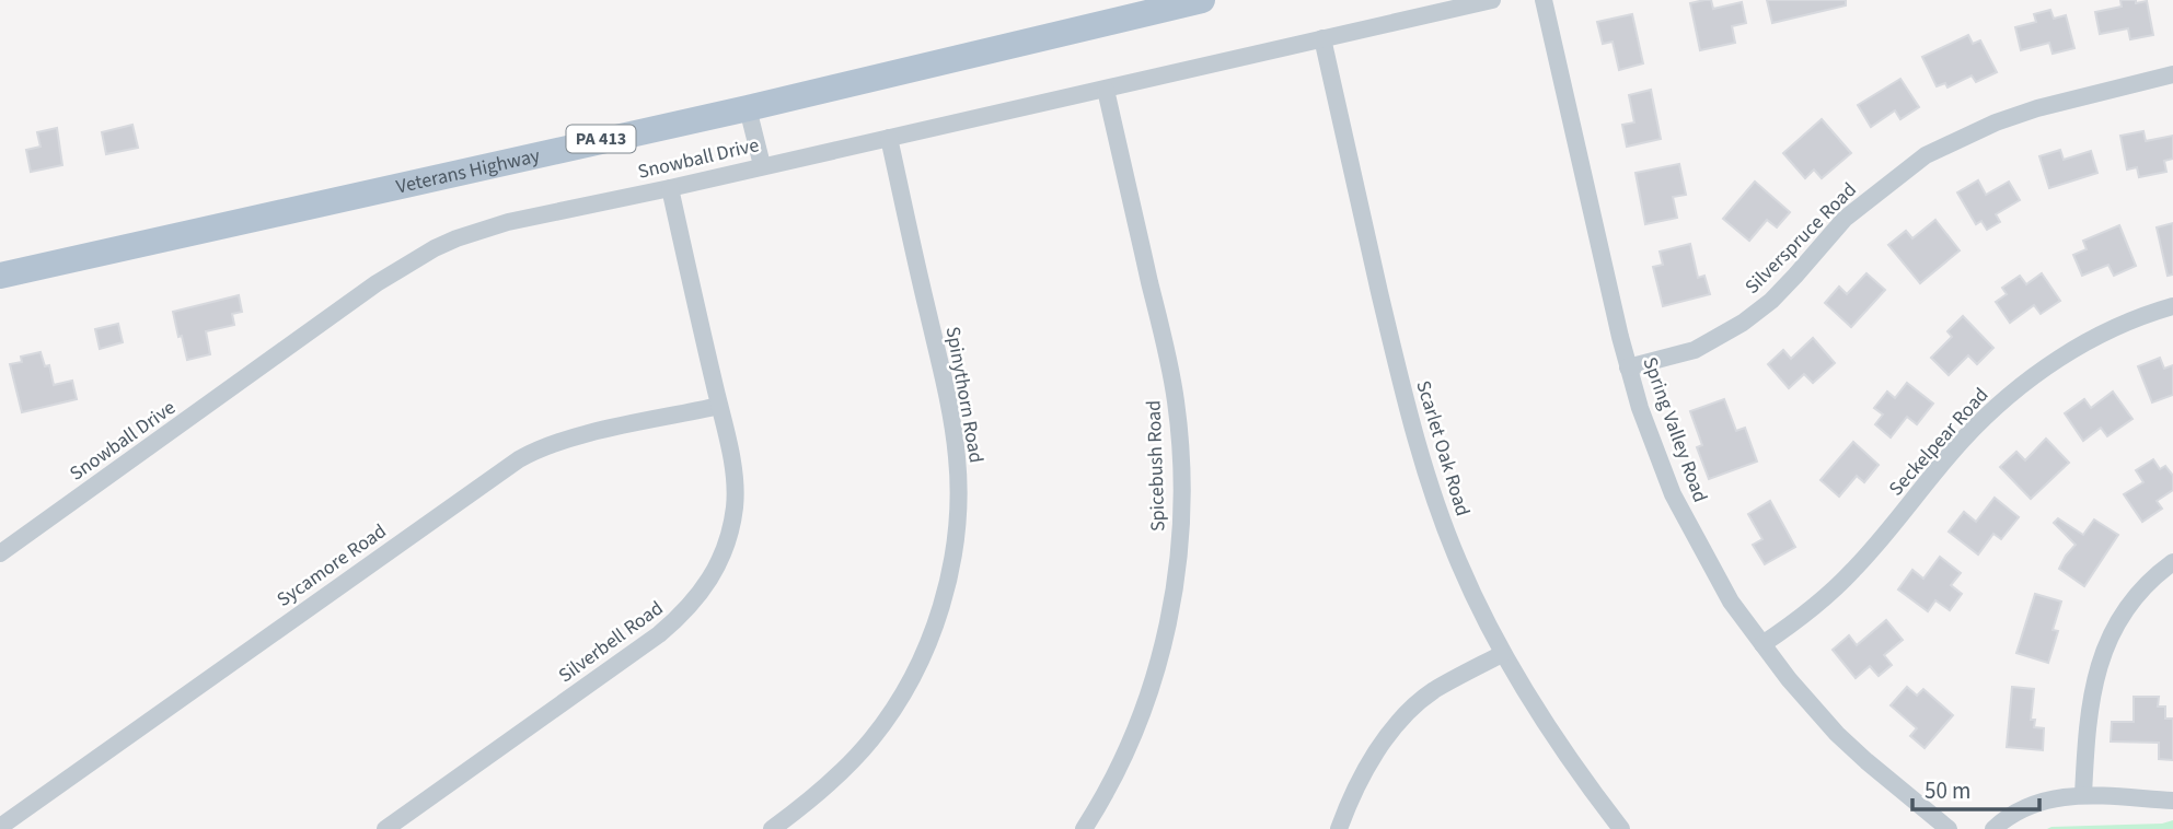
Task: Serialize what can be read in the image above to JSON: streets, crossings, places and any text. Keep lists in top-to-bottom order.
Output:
{
  "streets": {
    "main road": ["PA 413", "Veterans Highway"],
    "street": [
      "Snowball Drive",
      "Silverspruce Road",
      "Spinythorn Road",
      "Spring Valley Road",
      "Seckelpear Road",
      "Scarlet Oak Road",
      "Spicebush Road",
      "Sycamore Road",
      "Silverbell Road"
    ]
  },
  "crossings": [
    ["Snowball Drive", "Spinythorn Road"],
    ["Snowball Drive", "Scarlet Oak Road"],
    ["Snowball Drive", "Spicebush Road"],
    ["Snowball Drive", "Silverbell Road"],
    ["Silverspruce Road", "Spring Valley Road"],
    ["Spring Valley Road", "Seckelpear Road"],
    ["Sycamore Road", "Silverbell Road"]
  ],
  "scale_bar": "50 m"
}
